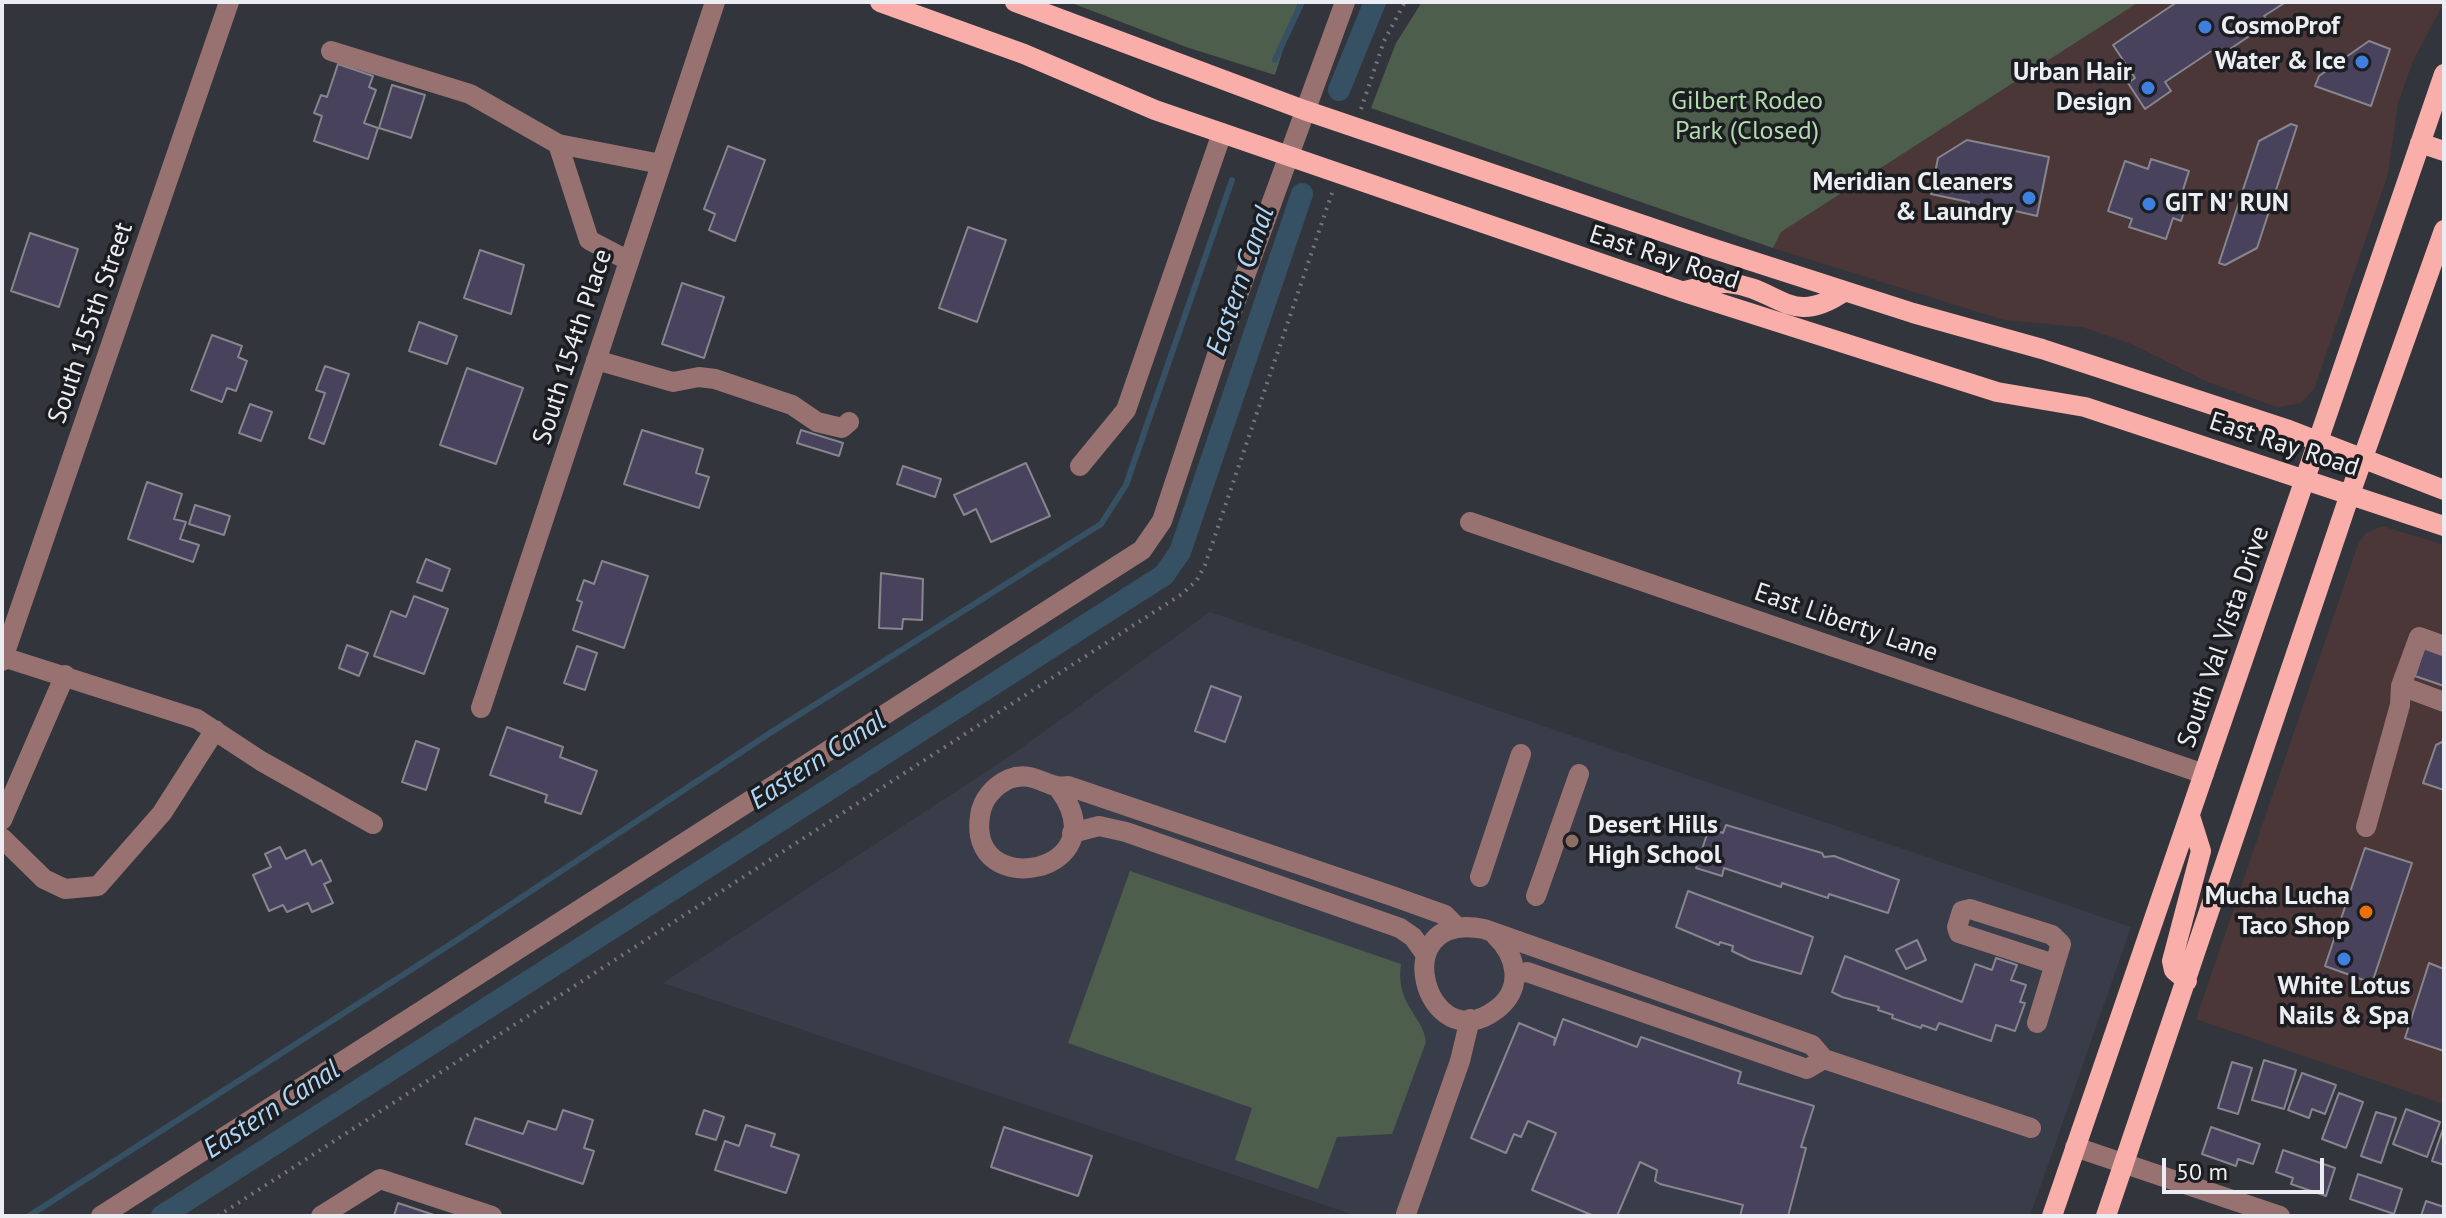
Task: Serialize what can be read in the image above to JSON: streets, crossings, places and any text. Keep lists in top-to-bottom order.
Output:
{
  "streets": {
    "main road": ["East Ray Road", "South Val Vista Drive"],
    "street": ["South 155th Street", "South 154th Place", "East Liberty Lane"]
  },
  "crossings": [
    ["East Ray Road", "South Val Vista Drive"],
    ["East Liberty Lane", "South Val Vista Drive"]
  ],
  "water": ["Eastern Canal"],
  "parks": ["Gilbert Rodeo Park (Closed)"],
  "places": [
    "CosmoProf",
    "Water & Ice",
    "Urban Hair Design",
    "Meridian Cleaners & Laundry",
    "GIT N' RUN",
    "Desert Hills High School",
    "Mucha Lucha Taco Shop",
    "White Lotus Nails & Spa"
  ],
  "scale_bar": "50 m"
}
